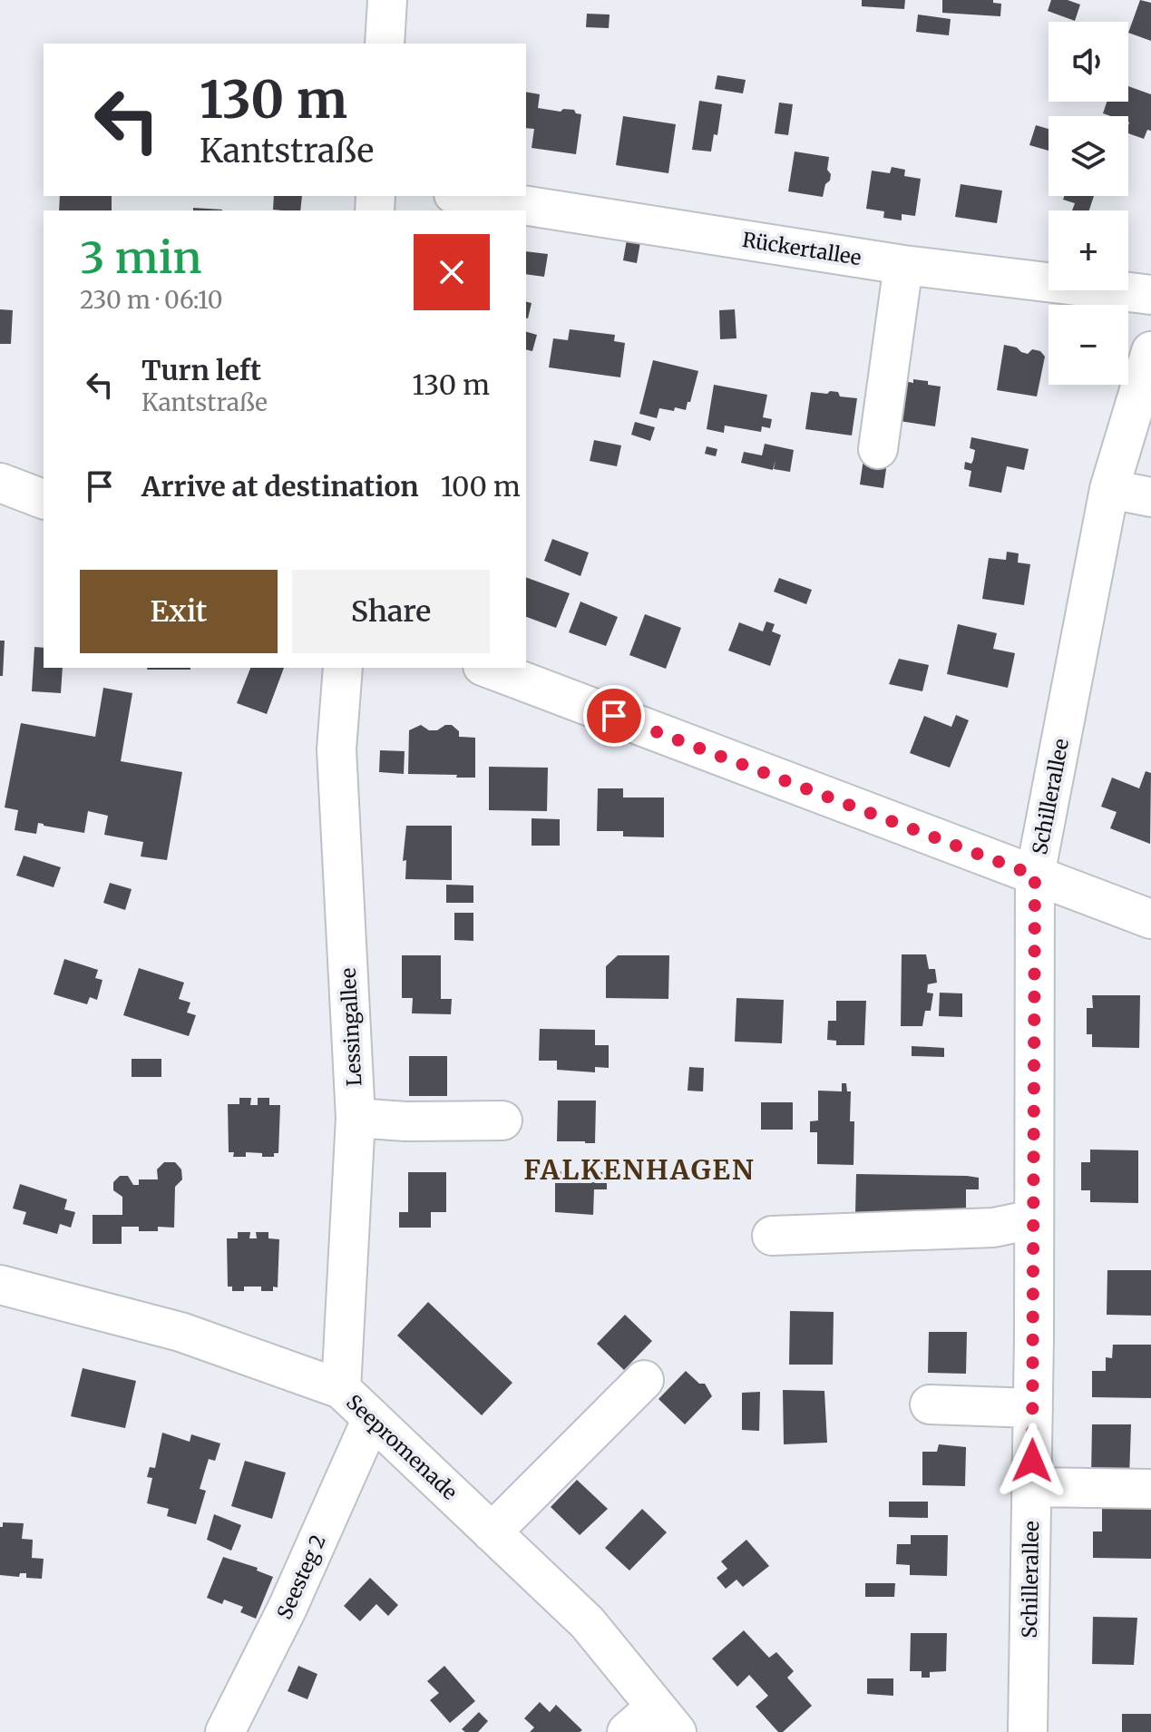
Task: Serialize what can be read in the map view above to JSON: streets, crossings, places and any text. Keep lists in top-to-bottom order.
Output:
{
  "streets": {
    "street": [
      "Rückertallee",
      "Schillerallee",
      "Lessingallee",
      "Seepromenade",
      "Seesteg 2"
    ]
  },
  "crossings": [
    ["Lessingallee", "Seepromenade"],
    ["Seepromenade", "Seesteg 2"]
  ],
  "districts": ["FALKENHAGEN"],
  "page": {
    "map_buttons": ["+", "−"],
    "turn": ["130 m", "Kantstraße"],
    "heading": ["3 min", "230 m · 06:10"],
    "list": [
      {
        "name": "Turn left",
        "note": "Kantstraße",
        "value": "130 m"
      },
      {
        "name": "Arrive at destination",
        "value": "100 m"
      }
    ],
    "buttons": ["Exit", "Share"]
  }
}
